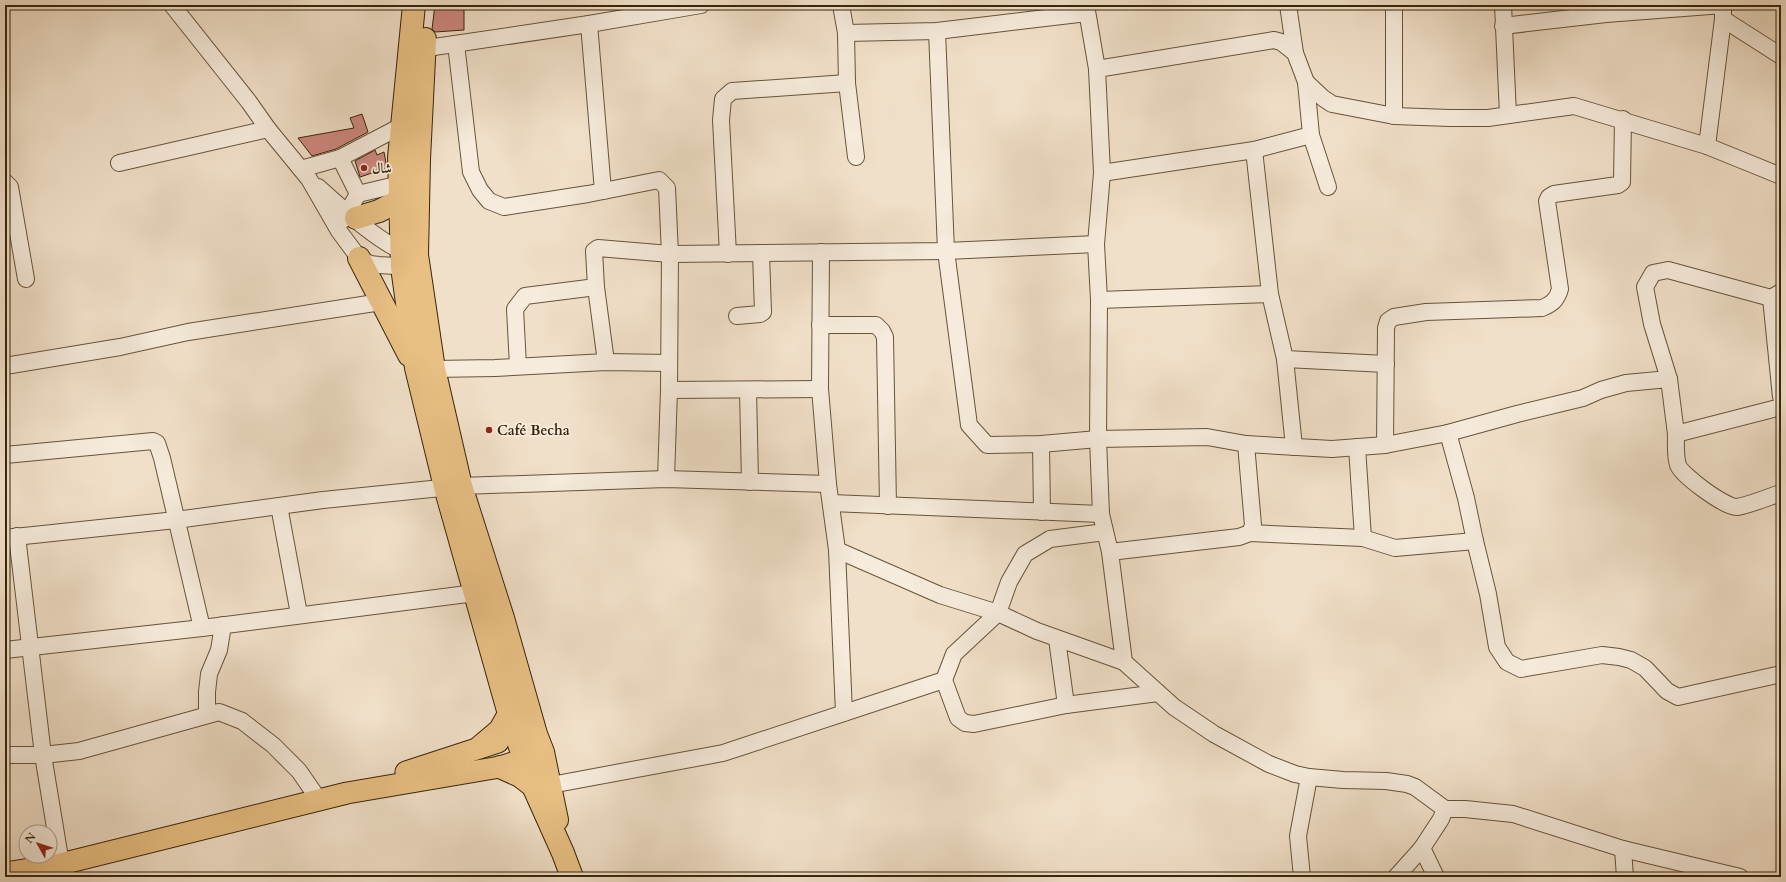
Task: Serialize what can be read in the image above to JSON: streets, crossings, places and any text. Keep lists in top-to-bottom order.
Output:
{
  "places": ["شال", "Café Becha"],
  "north": "top left"
}
